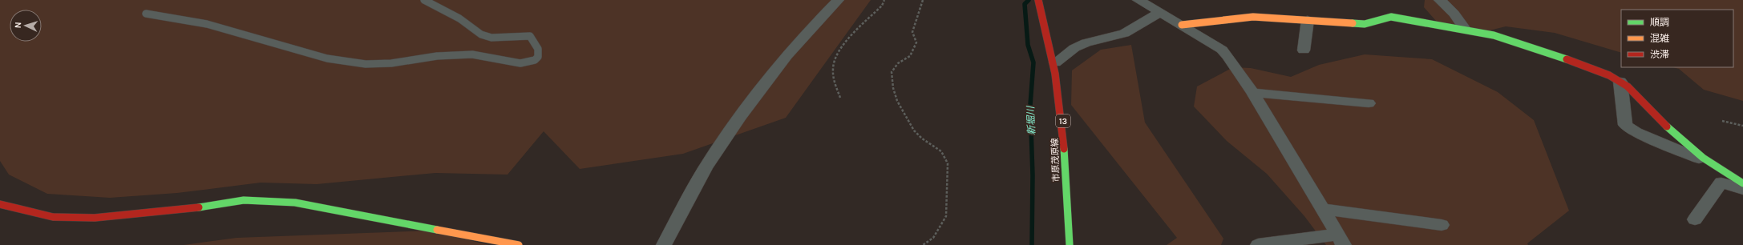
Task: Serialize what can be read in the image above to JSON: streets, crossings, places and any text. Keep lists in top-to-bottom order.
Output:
{
  "streets": {
    "street": ["13", "市原茂原線"]
  },
  "water": ["新堀川"],
  "legend": ["順調", "混雑", "渋滞"],
  "north": "left"
}
